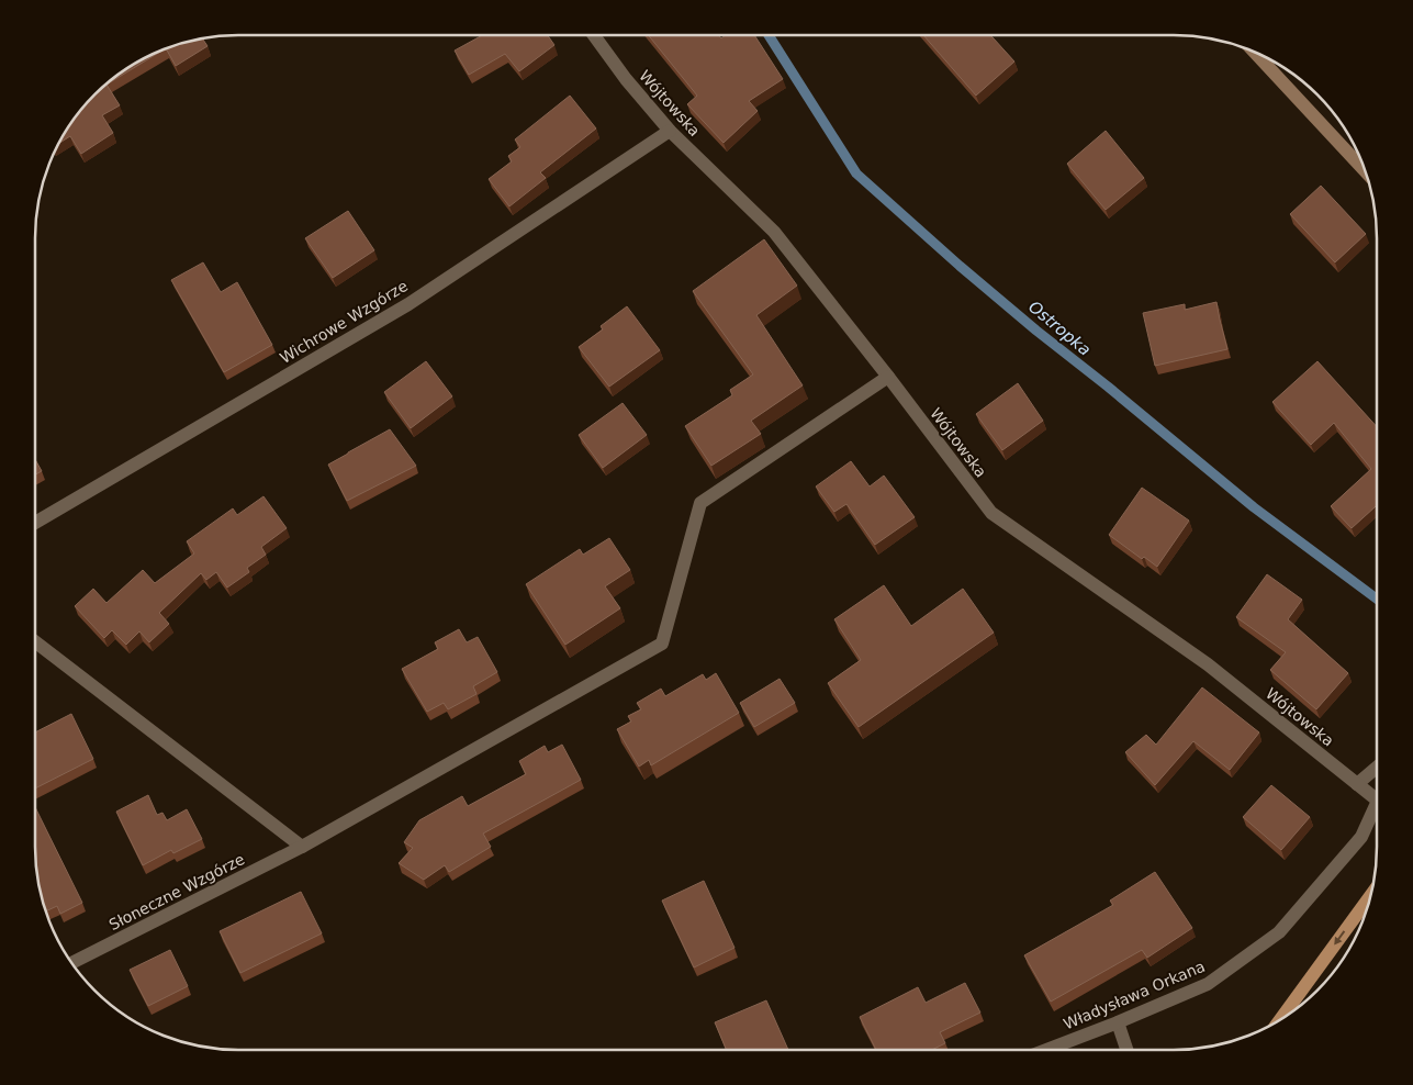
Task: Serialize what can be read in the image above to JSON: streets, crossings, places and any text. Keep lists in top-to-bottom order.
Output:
{
  "streets": {
    "street": [
      "Wójtowska",
      "Wichrowe Wzgórze",
      "Słoneczne Wzgórze",
      "Władysława Orkana"
    ]
  },
  "crossings": [
    ["Wójtowska", "Wichrowe Wzgórze"],
    ["Wójtowska", "Słoneczne Wzgórze"],
    ["Wójtowska", "Władysława Orkana"]
  ],
  "water": ["Ostropka"]
}
